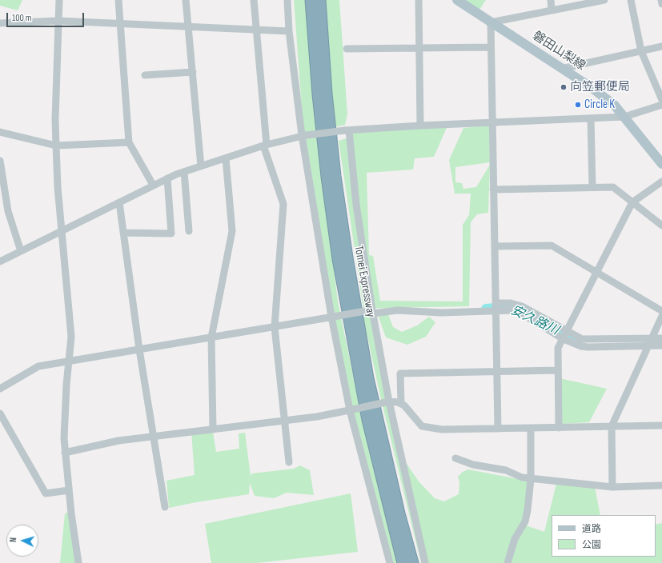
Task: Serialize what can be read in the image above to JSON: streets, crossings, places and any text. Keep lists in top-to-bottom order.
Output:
{
  "streets": {
    "highway": ["Tomei Expressway"],
    "main road": ["磐田山梨線"]
  },
  "water": ["安久路川"],
  "places": ["向笠郵便局", "Circle K"],
  "legend": ["道路", "公園"],
  "scale_bar": "100 m",
  "north": "left"
}
